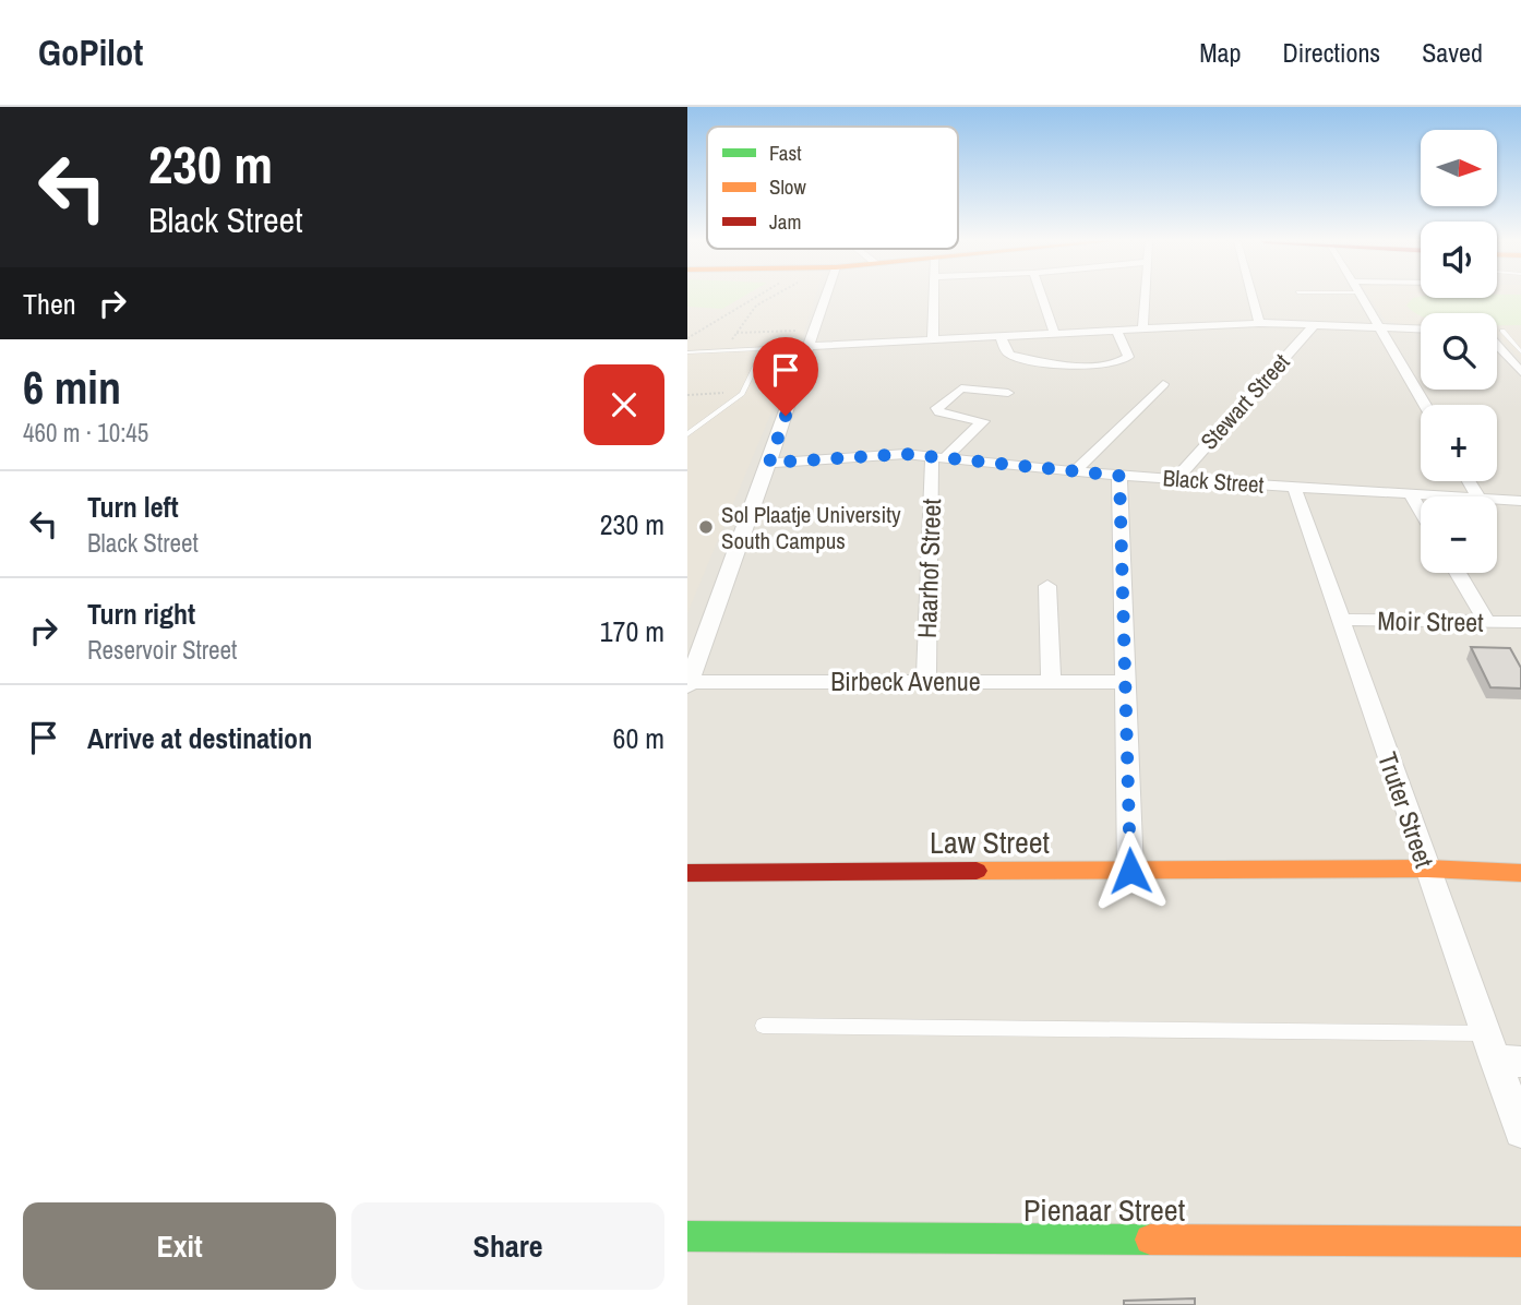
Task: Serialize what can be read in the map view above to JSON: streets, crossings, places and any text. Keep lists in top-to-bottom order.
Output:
{
  "streets": {
    "street": [
      "Stewart Street",
      "Black Street",
      "Haarhof Street",
      "Moir Street",
      "Birbeck Avenue",
      "Truter Street",
      "Law Street",
      "Pienaar Street"
    ]
  },
  "crossings": [
    ["Stewart Street", "Black Street"],
    ["Black Street", "Haarhof Street"],
    ["Black Street", "Truter Street"],
    ["Haarhof Street", "Birbeck Avenue"],
    ["Moir Street", "Truter Street"],
    ["Truter Street", "Law Street"]
  ],
  "places": ["Sol Plaatje University South Campus"],
  "legend": ["Fast", "Slow", "Jam"],
  "north": "right",
  "page": {
    "header": "GoPilot",
    "nav": ["Map", "Directions", "Saved"],
    "turn": ["230 m", "Black Street"],
    "map_buttons": ["+", "−"],
    "then": "Then",
    "heading": ["6 min", "460 m · 10:45"],
    "list": [
      {
        "name": "Turn left",
        "note": "Black Street",
        "value": "230 m"
      },
      {
        "name": "Turn right",
        "note": "Reservoir Street",
        "value": "170 m"
      },
      {
        "name": "Arrive at destination",
        "value": "60 m"
      }
    ],
    "buttons": ["Exit", "Share"]
  }
}
